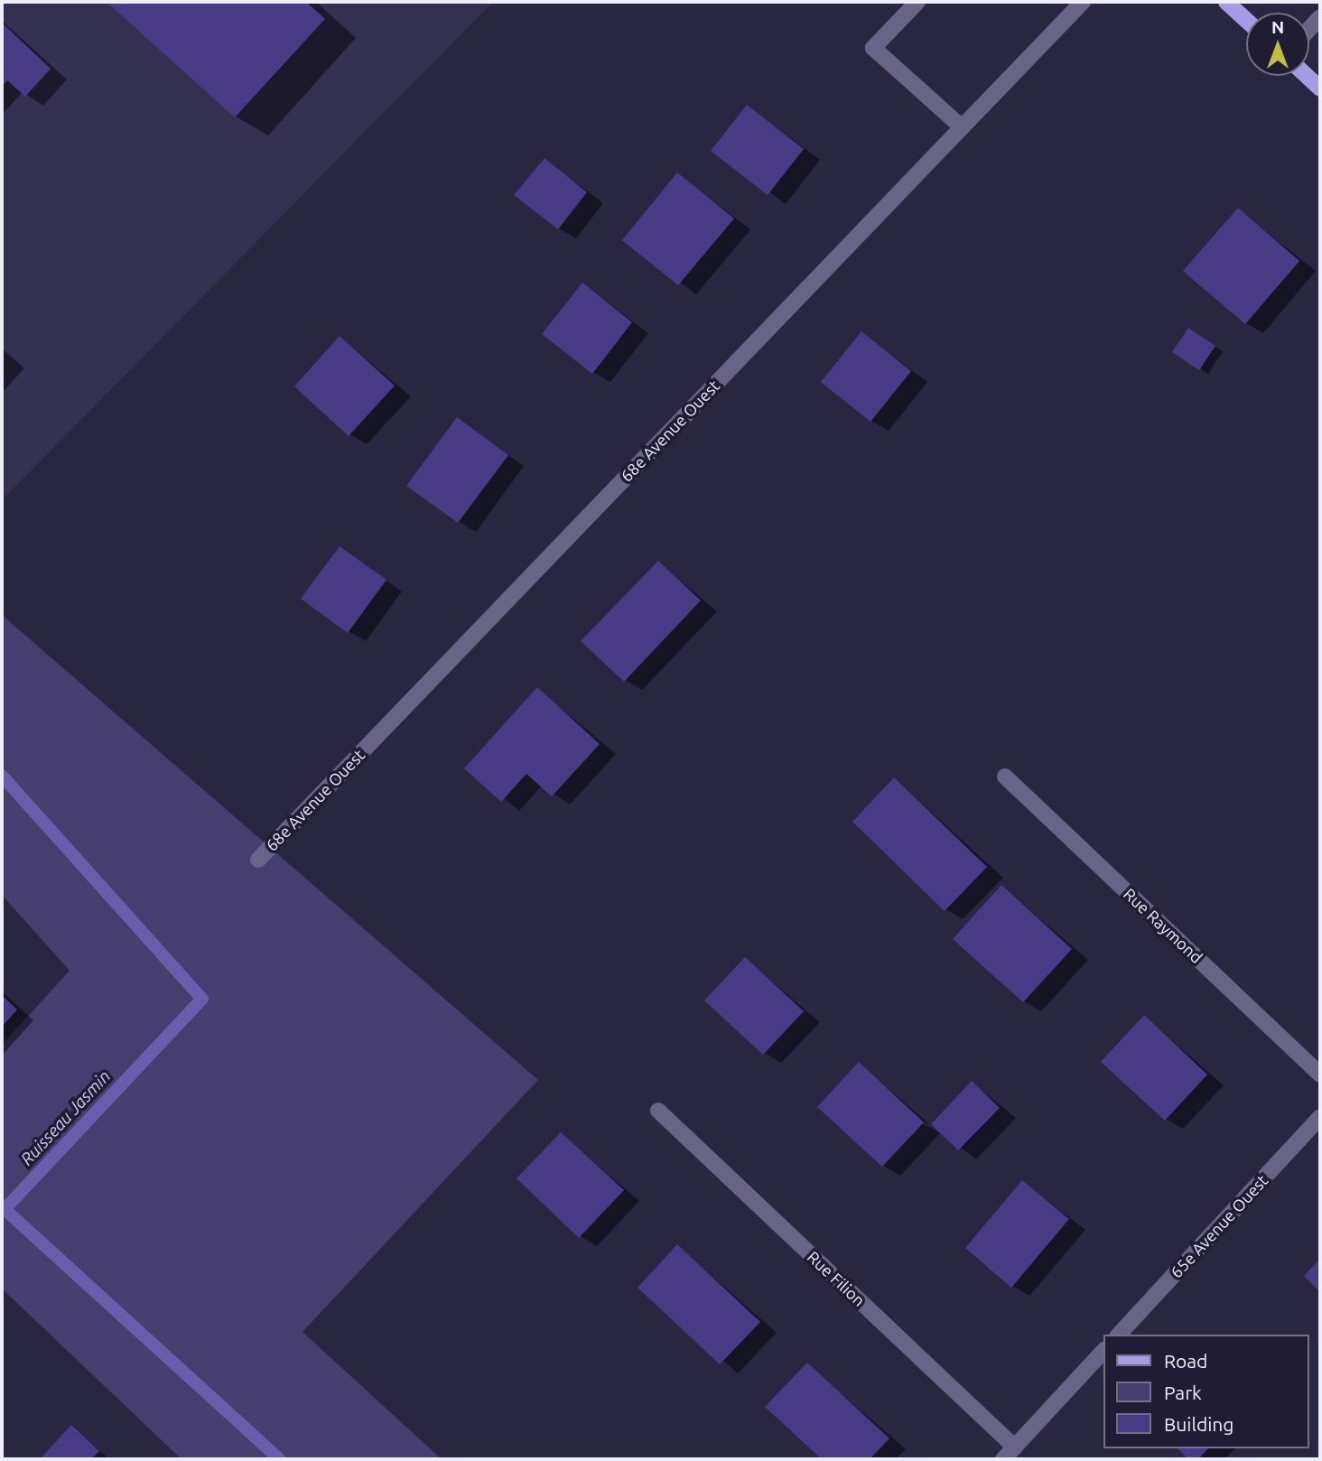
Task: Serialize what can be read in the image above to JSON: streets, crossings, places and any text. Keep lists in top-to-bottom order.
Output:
{
  "streets": {
    "street": [
      "68e Avenue Ouest",
      "Rue Raymond",
      "65e Avenue Ouest",
      "Rue Filion"
    ]
  },
  "water": ["Ruisseau Jasmin"],
  "legend": ["Road", "Park", "Building"],
  "north": "top"
}
